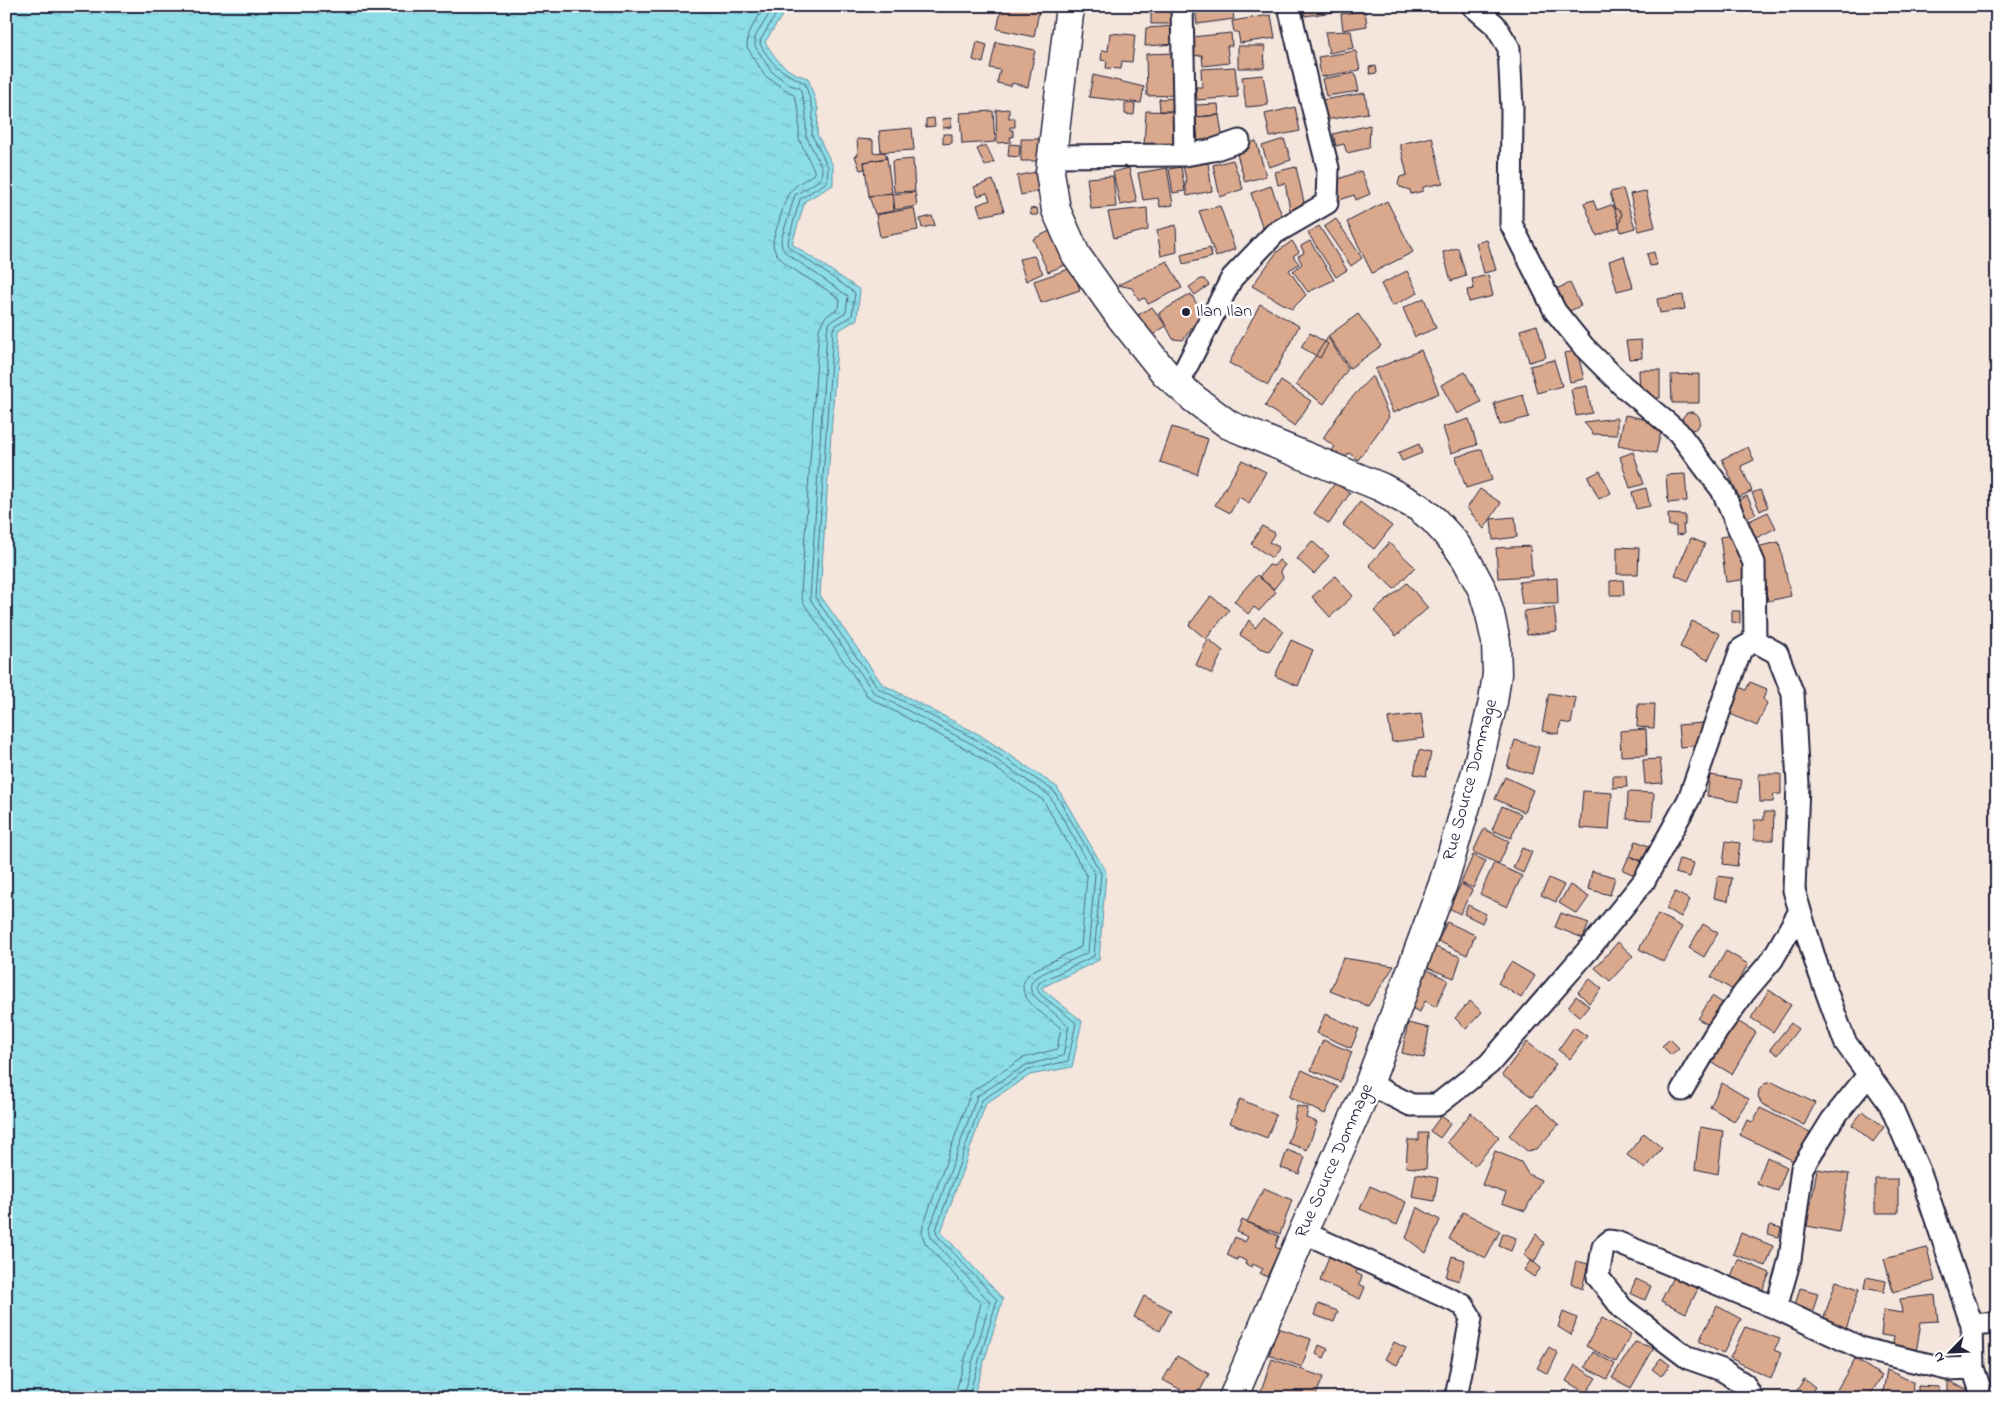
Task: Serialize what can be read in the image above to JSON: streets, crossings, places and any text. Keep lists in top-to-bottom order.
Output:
{
  "streets": {
    "main road": ["Rue Source Dommage"]
  },
  "places": ["Ilan Ilan"],
  "north": "bottom left"
}
